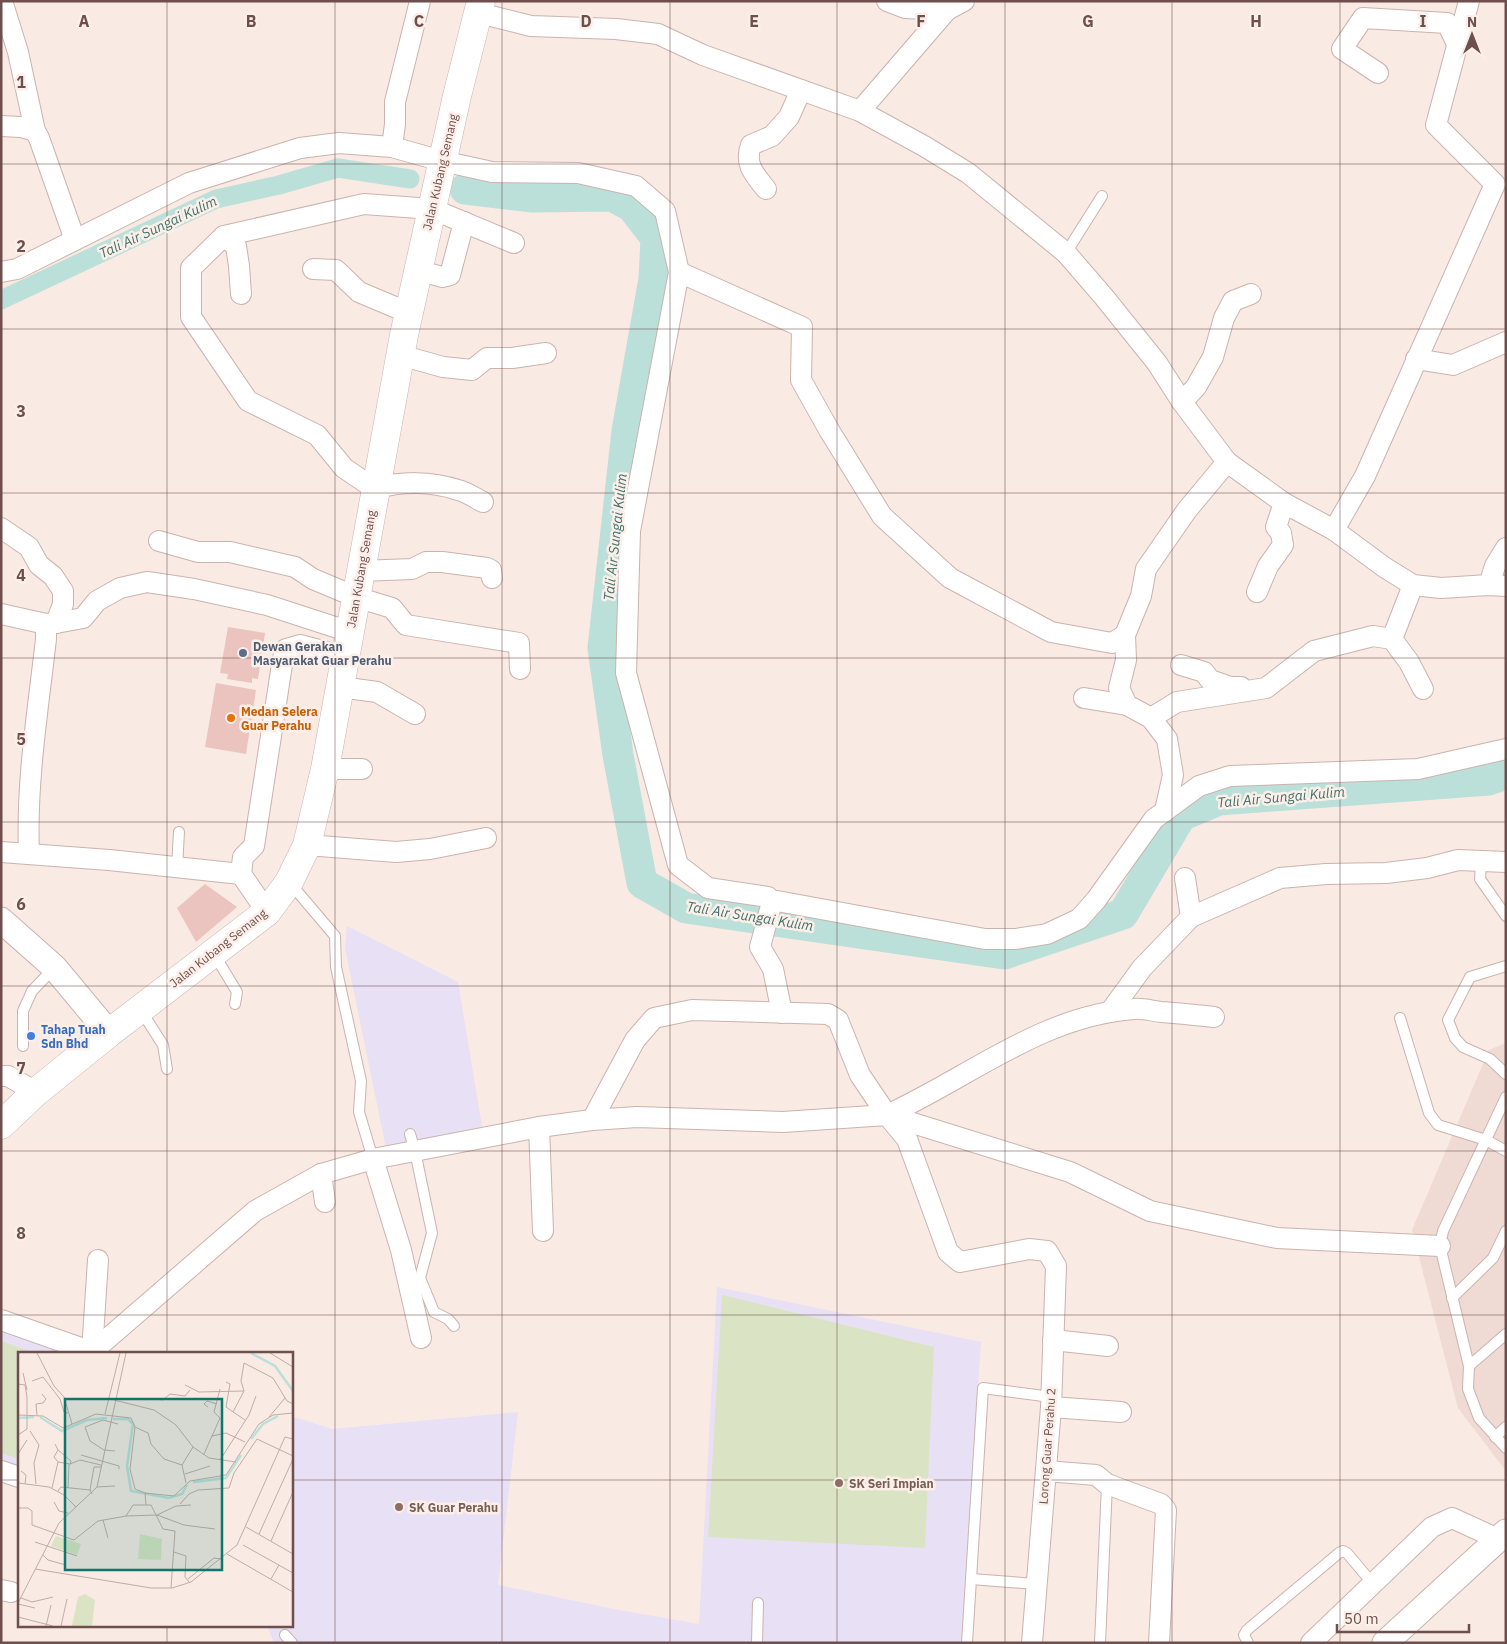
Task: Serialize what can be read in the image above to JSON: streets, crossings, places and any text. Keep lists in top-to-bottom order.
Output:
{
  "streets": {
    "main road": ["Jalan Kubang Semang"],
    "street": ["Lorong Guar Perahu 2"]
  },
  "water": ["Tali Air Sungai Kulim"],
  "places": [
    "Dewan Gerakan Masyarakat Guar Perahu",
    "Medan Selera Guar Perahu",
    "Tahap Tuah Sdn Bhd",
    "SK Seri Impian",
    "SK Guar Perahu"
  ],
  "scale_bar": "50 m",
  "north": "top",
  "grid": {
    "columns": [
      "A",
      "B",
      "C",
      "D",
      "E",
      "F",
      "G",
      "H",
      "I"
    ],
    "rows": [
      "1",
      "2",
      "3",
      "4",
      "5",
      "6",
      "7",
      "8"
    ]
  }
}
